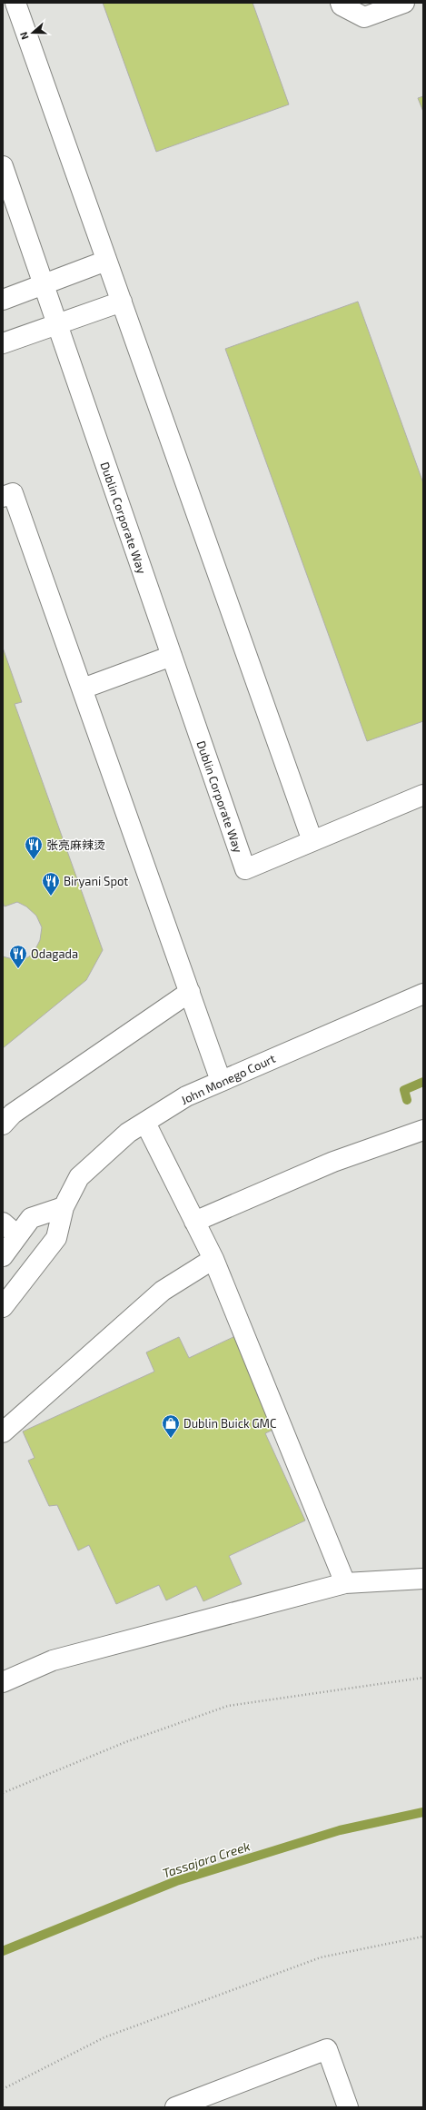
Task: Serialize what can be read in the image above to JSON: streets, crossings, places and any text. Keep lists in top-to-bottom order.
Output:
{
  "streets": {
    "street": ["Dublin Corporate Way", "John Monego Court"]
  },
  "water": ["Tassajara Creek"],
  "places": {
    "restaurant": ["张亮麻辣烫", "Biryani Spot", "Odagada"],
    "shop": ["Dublin Buick GMC"]
  },
  "north": "left"
}
